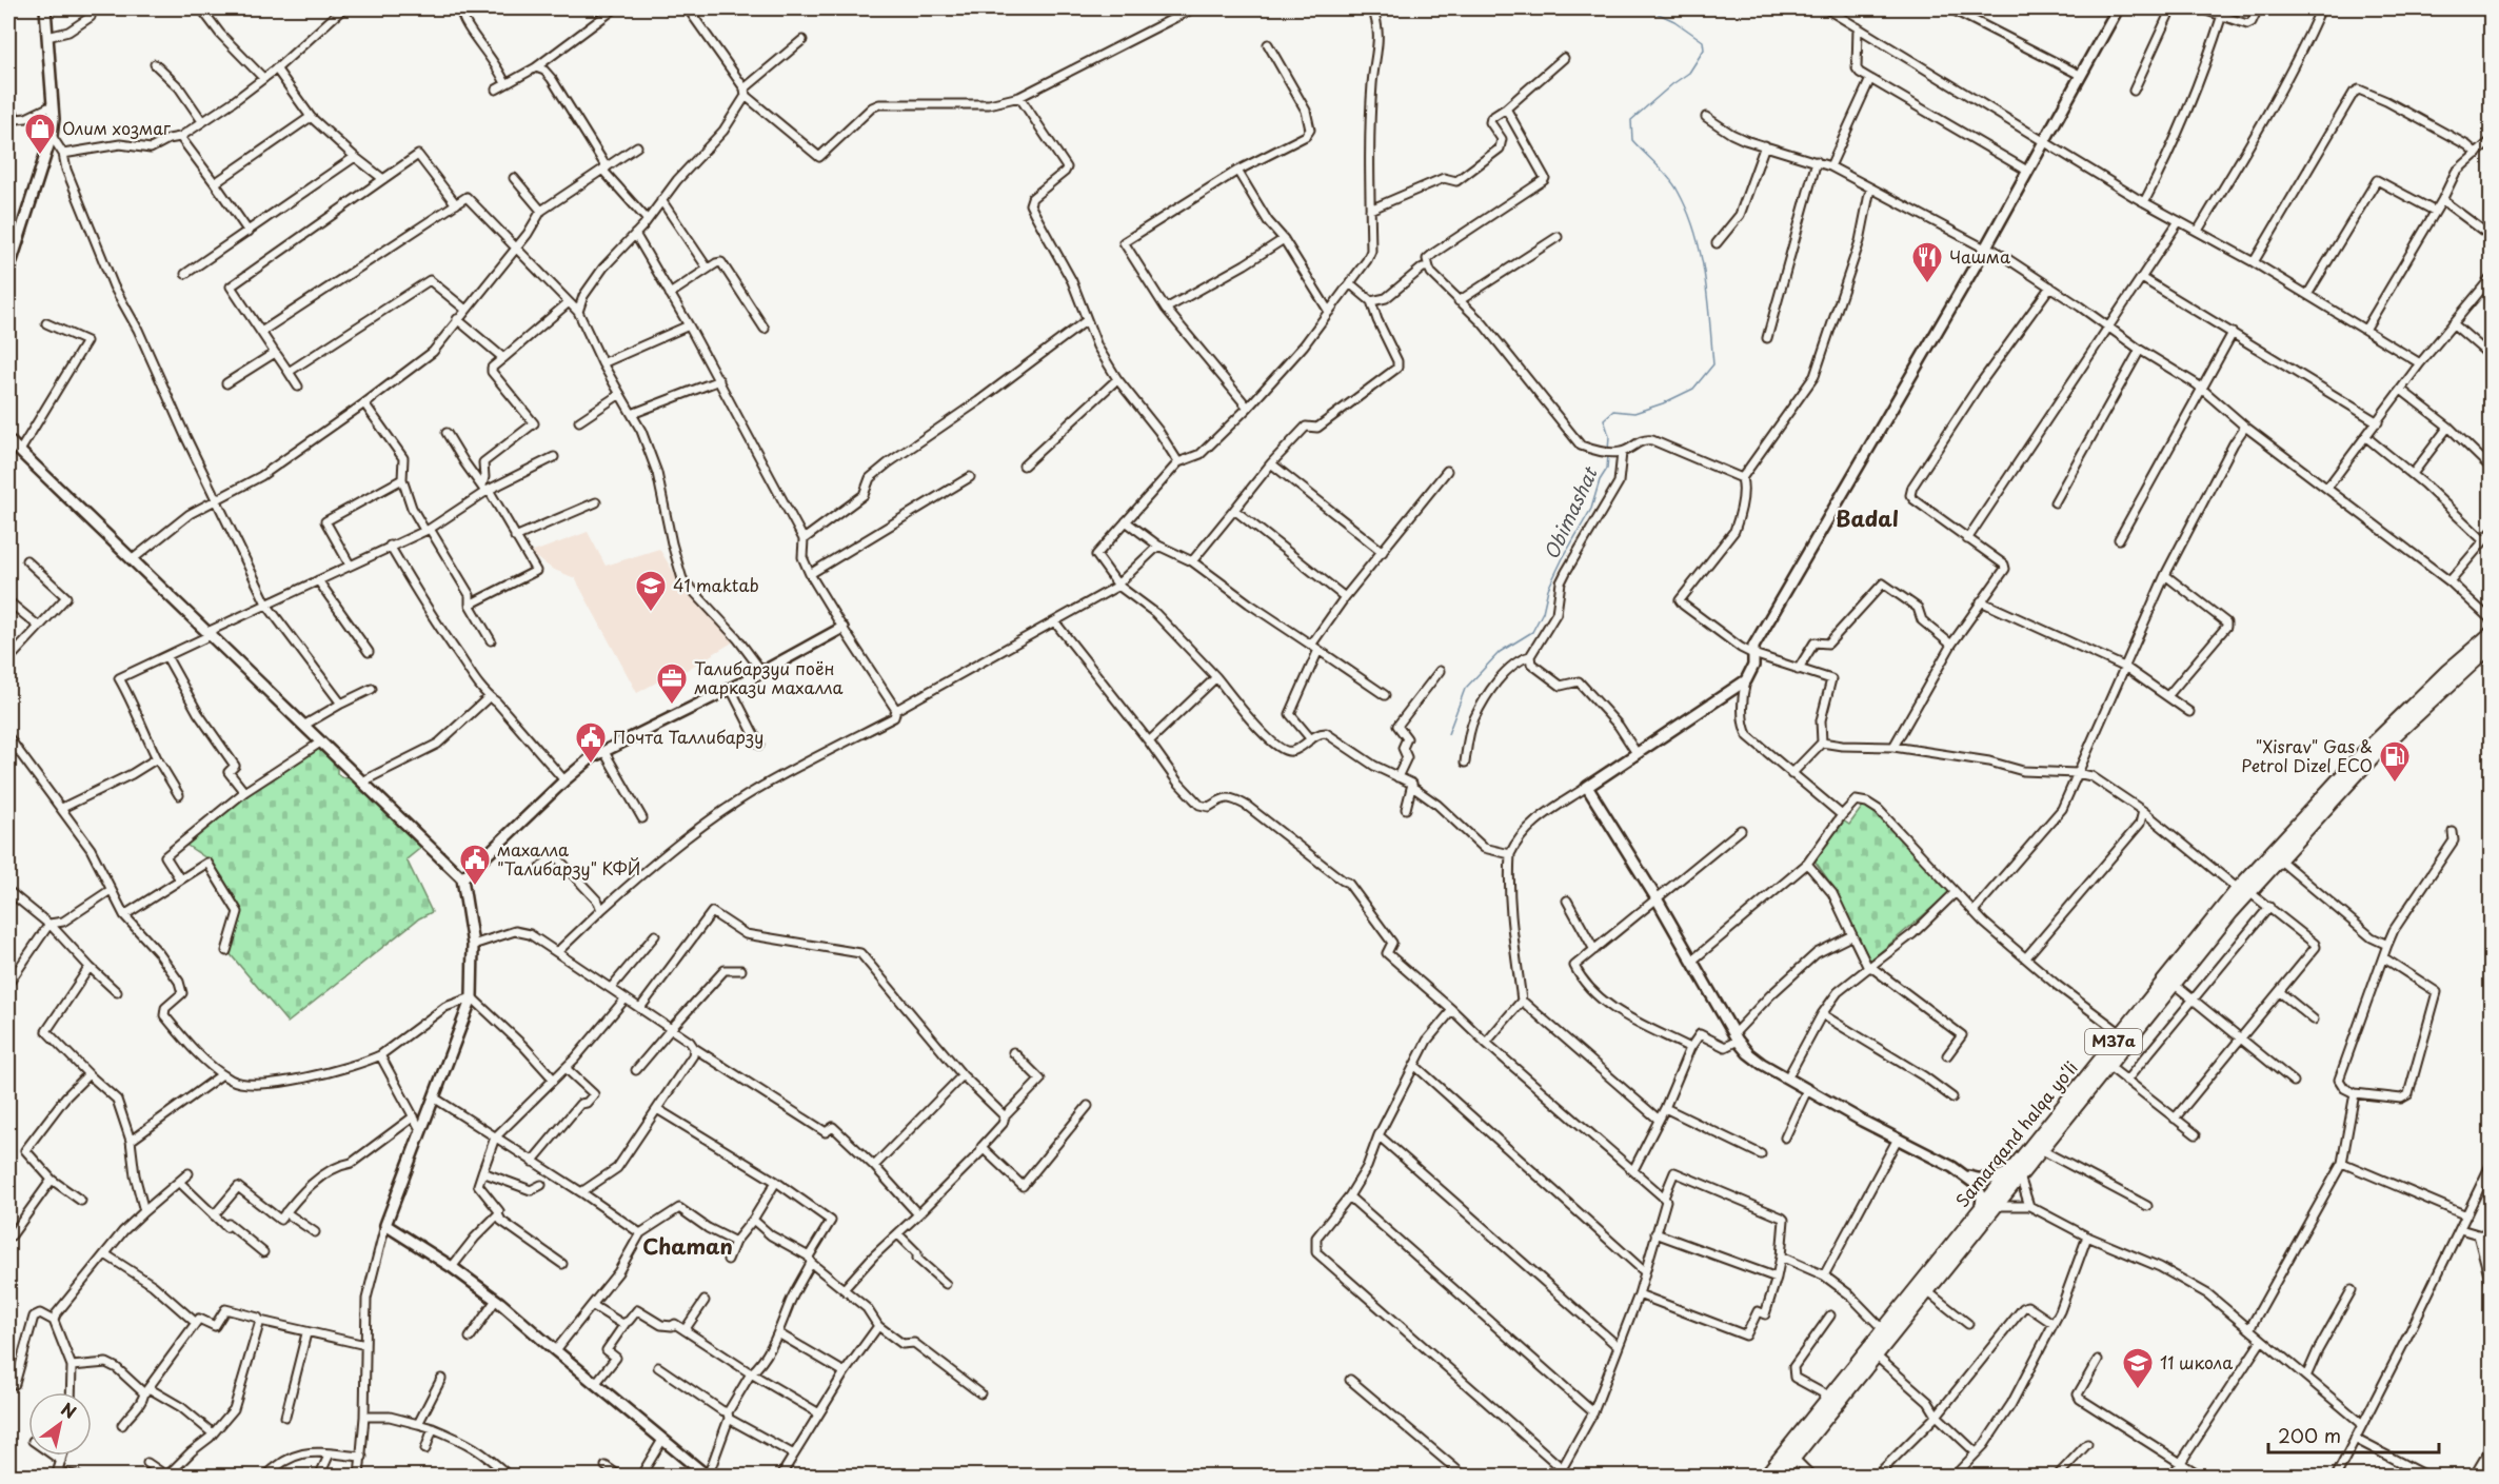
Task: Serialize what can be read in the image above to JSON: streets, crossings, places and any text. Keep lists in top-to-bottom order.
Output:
{
  "streets": {
    "highway": ["M37a", "Samarqand halqa yoʻli"]
  },
  "districts": ["Badal", "Chaman"],
  "water": ["Obimashat"],
  "places": {
    "shop": ["Олим хозмаг"],
    "restaurant": ["Чашма"],
    "school or university": ["41 maktab", "11 школа"],
    "office": ["Талибарзуи поён маркази махалла"],
    "public building": ["Почта Таллибарзу", "махалла \"Талибарзу\" КФЙ"],
    "fuel station": ["\"Xisrav\" Gas & Petrol Dizel ECO"]
  },
  "scale_bar": "200 m",
  "north": "top right"
}
